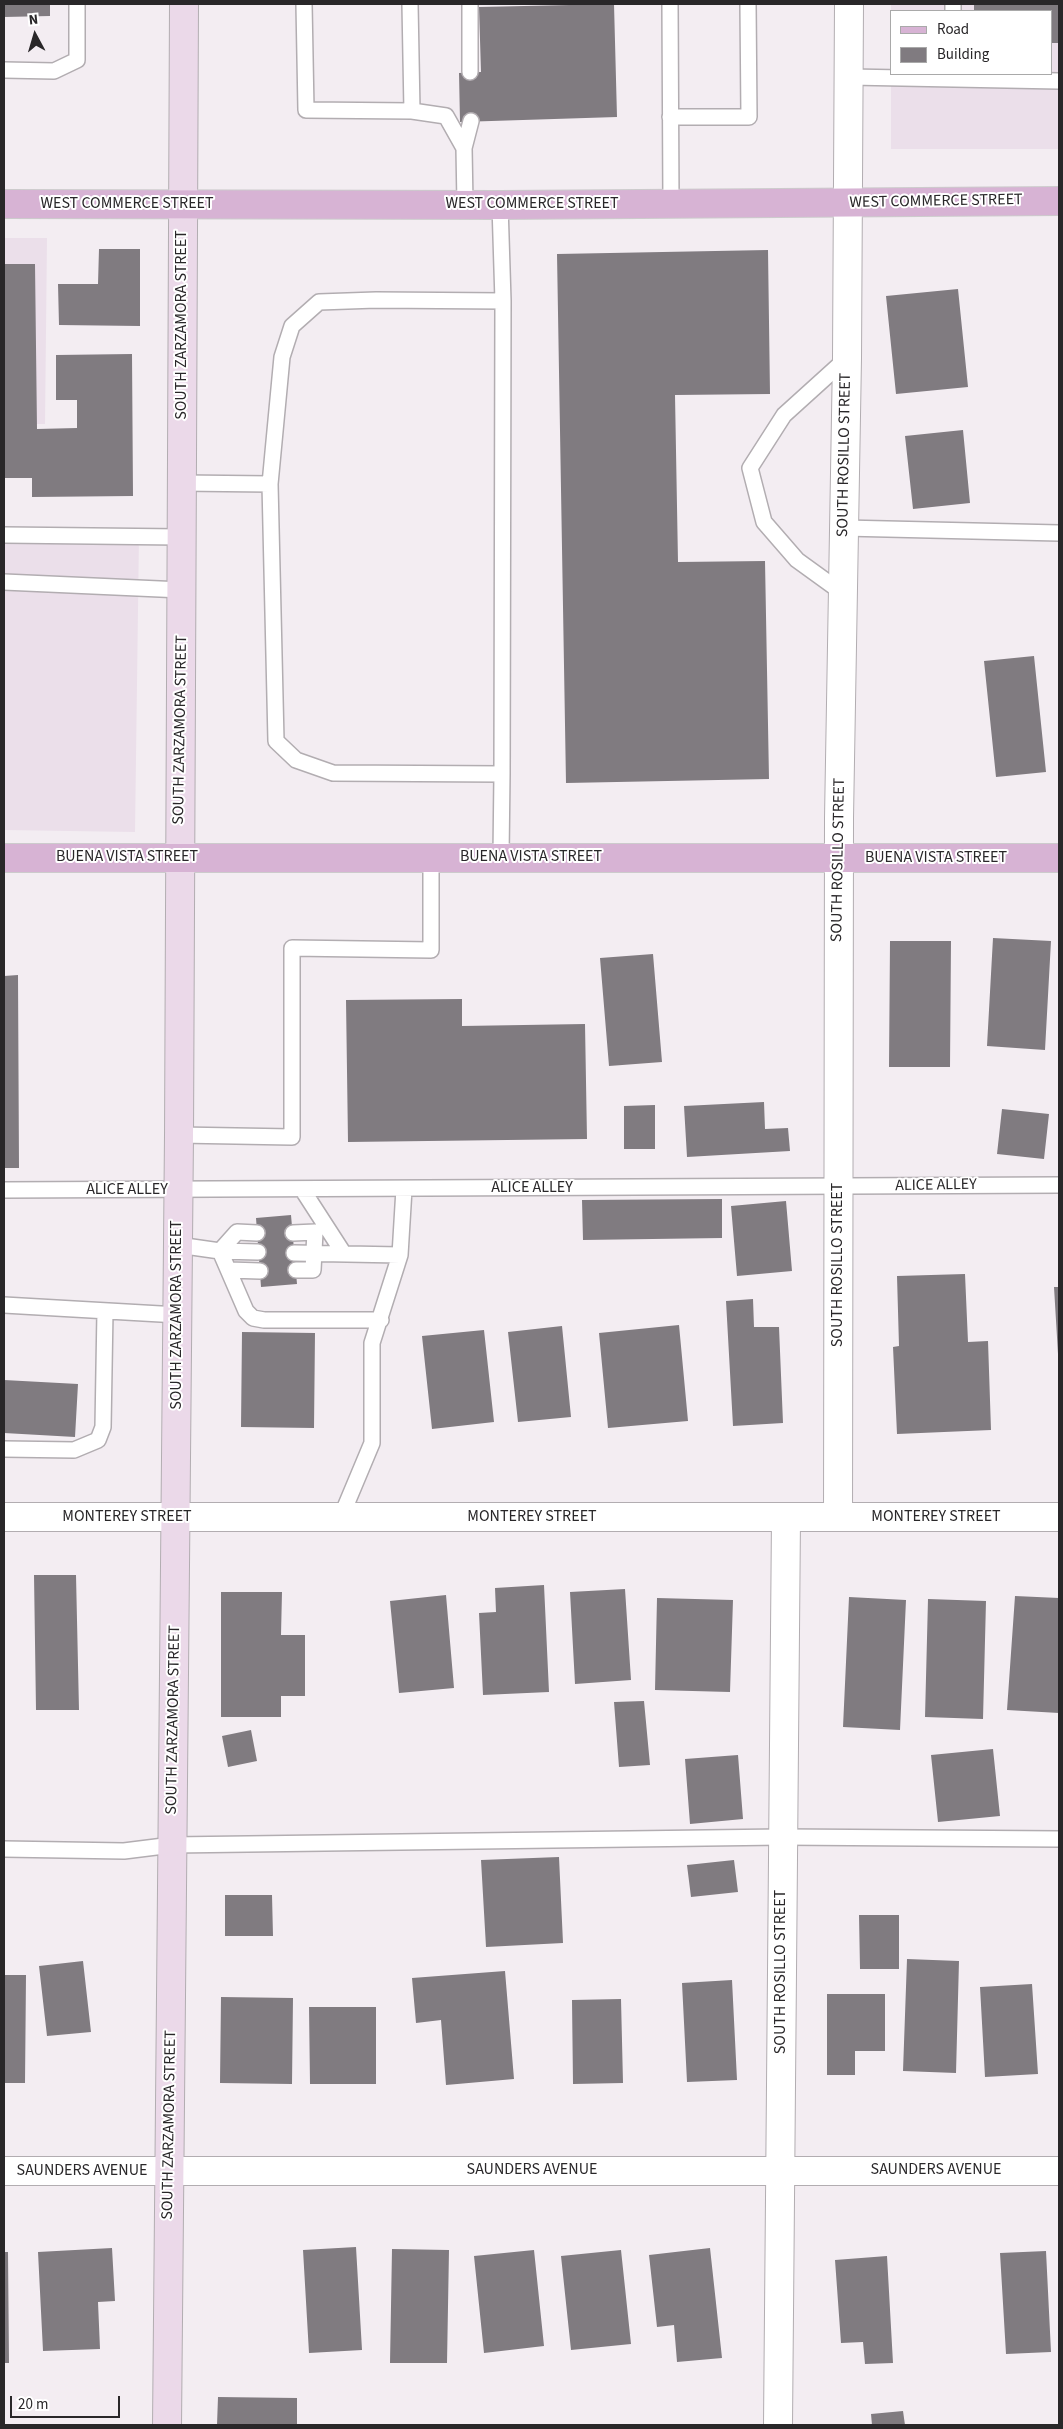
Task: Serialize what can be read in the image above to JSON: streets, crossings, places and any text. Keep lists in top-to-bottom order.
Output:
{
  "streets": {
    "main road": ["WEST COMMERCE STREET", "SOUTH ZARZAMORA STREET", "BUENA VISTA STREET"],
    "street": ["SOUTH ROSILLO STREET", "MONTEREY STREET", "SAUNDERS AVENUE"],
    "lane": ["ALICE ALLEY"]
  },
  "crossings": [
    ["WEST COMMERCE STREET", "SOUTH ZARZAMORA STREET"],
    ["WEST COMMERCE STREET", "SOUTH ROSILLO STREET"],
    ["SOUTH ZARZAMORA STREET", "BUENA VISTA STREET"],
    ["SOUTH ZARZAMORA STREET", "ALICE ALLEY"],
    ["SOUTH ZARZAMORA STREET", "MONTEREY STREET"],
    ["SOUTH ZARZAMORA STREET", "SAUNDERS AVENUE"],
    ["SOUTH ROSILLO STREET", "BUENA VISTA STREET"],
    ["SOUTH ROSILLO STREET", "ALICE ALLEY"],
    ["SOUTH ROSILLO STREET", "MONTEREY STREET"],
    ["SOUTH ROSILLO STREET", "SAUNDERS AVENUE"]
  ],
  "legend": ["Road", "Building"],
  "scale_bar": "20 m",
  "north": "top"
}
